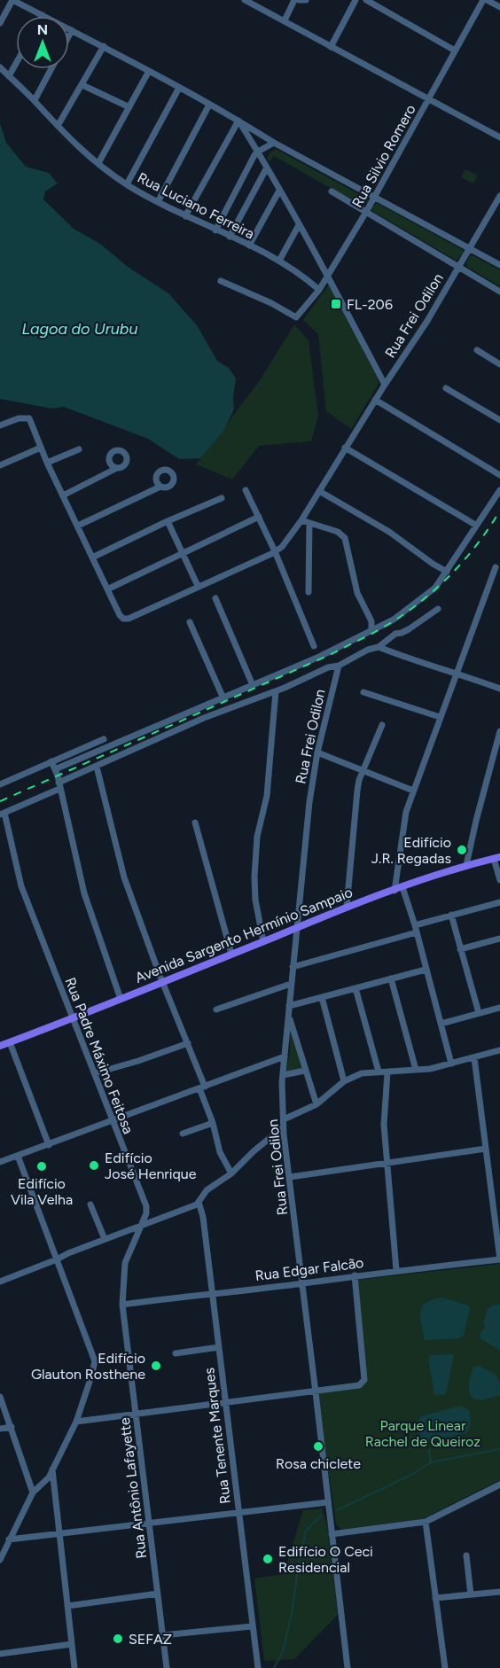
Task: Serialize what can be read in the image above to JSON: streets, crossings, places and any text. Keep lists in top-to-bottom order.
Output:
{
  "streets": {
    "main road": ["Avenida Sargento Hermínio Sampaio"],
    "street": [
      "Rua Silvio Romero",
      "Rua Luciano Ferreira",
      "Rua Frei Odilon",
      "Rua Padre Máximo Feitosa",
      "Rua Edgar Falcão",
      "Rua Tenente Marques",
      "Rua Antônio Lafayette"
    ]
  },
  "crossings": [
    ["Rua Silvio Romero", "Rua Luciano Ferreira"],
    ["Rua Frei Odilon", "Avenida Sargento Hermínio Sampaio"],
    ["Rua Frei Odilon", "Rua Edgar Falcão"],
    ["Avenida Sargento Hermínio Sampaio", "Rua Padre Máximo Feitosa"],
    ["Rua Padre Máximo Feitosa", "Rua Edgar Falcão"],
    ["Rua Padre Máximo Feitosa", "Rua Antônio Lafayette"],
    ["Rua Edgar Falcão", "Rua Tenente Marques"],
    ["Rua Edgar Falcão", "Rua Antônio Lafayette"]
  ],
  "water": ["Lagoa do Urubu"],
  "parks": ["Parque Linear Rachel de Queiroz"],
  "places": {
    "transit": ["FL-206"],
    "other": [
      "Edifício J.R. Regadas",
      "Edifício José Henrique",
      "Edifício Vila Velha",
      "Edifício Glauton Rosthene",
      "Rosa chiclete",
      "Edifício O Ceci Residencial",
      "SEFAZ"
    ]
  },
  "north": "top"
}
